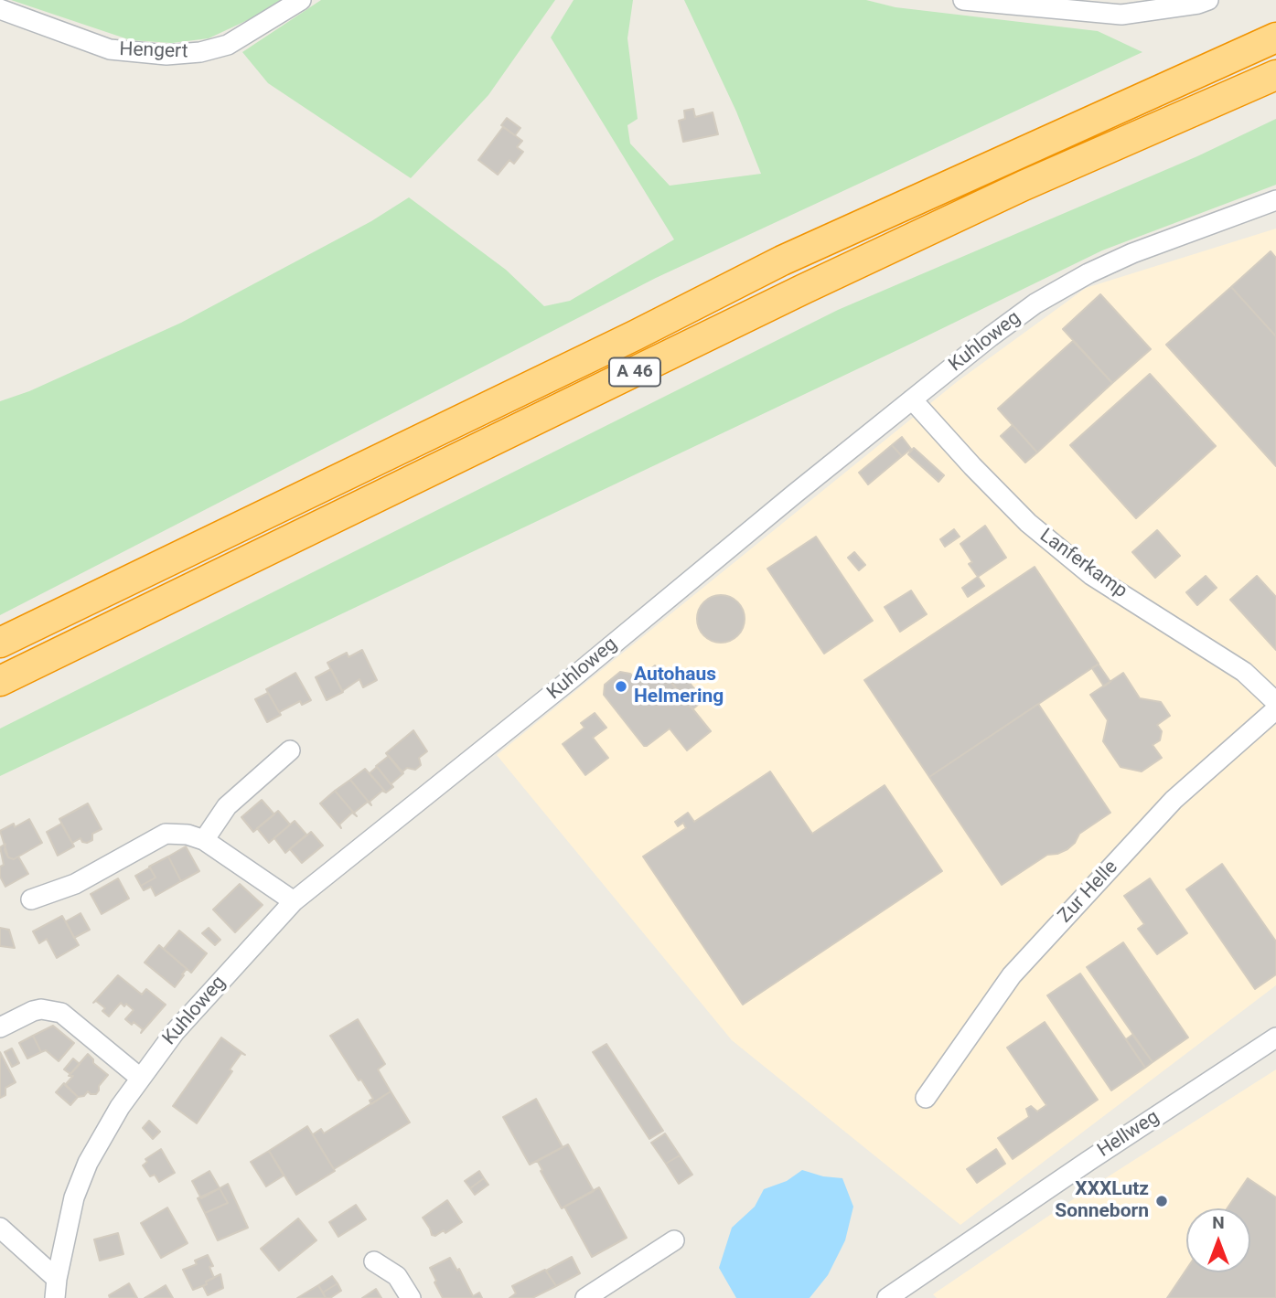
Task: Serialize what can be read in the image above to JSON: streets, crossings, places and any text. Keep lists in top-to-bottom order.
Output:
{
  "streets": {
    "highway": ["A 46"],
    "street": [
      "Hengert",
      "Kuhloweg",
      "Lanferkamp",
      "Zur Helle",
      "Hellweg"
    ]
  },
  "crossings": [
    ["Kuhloweg", "Lanferkamp"]
  ],
  "places": ["Autohaus Helmering", "XXXLutz Sonneborn"],
  "north": "top"
}
